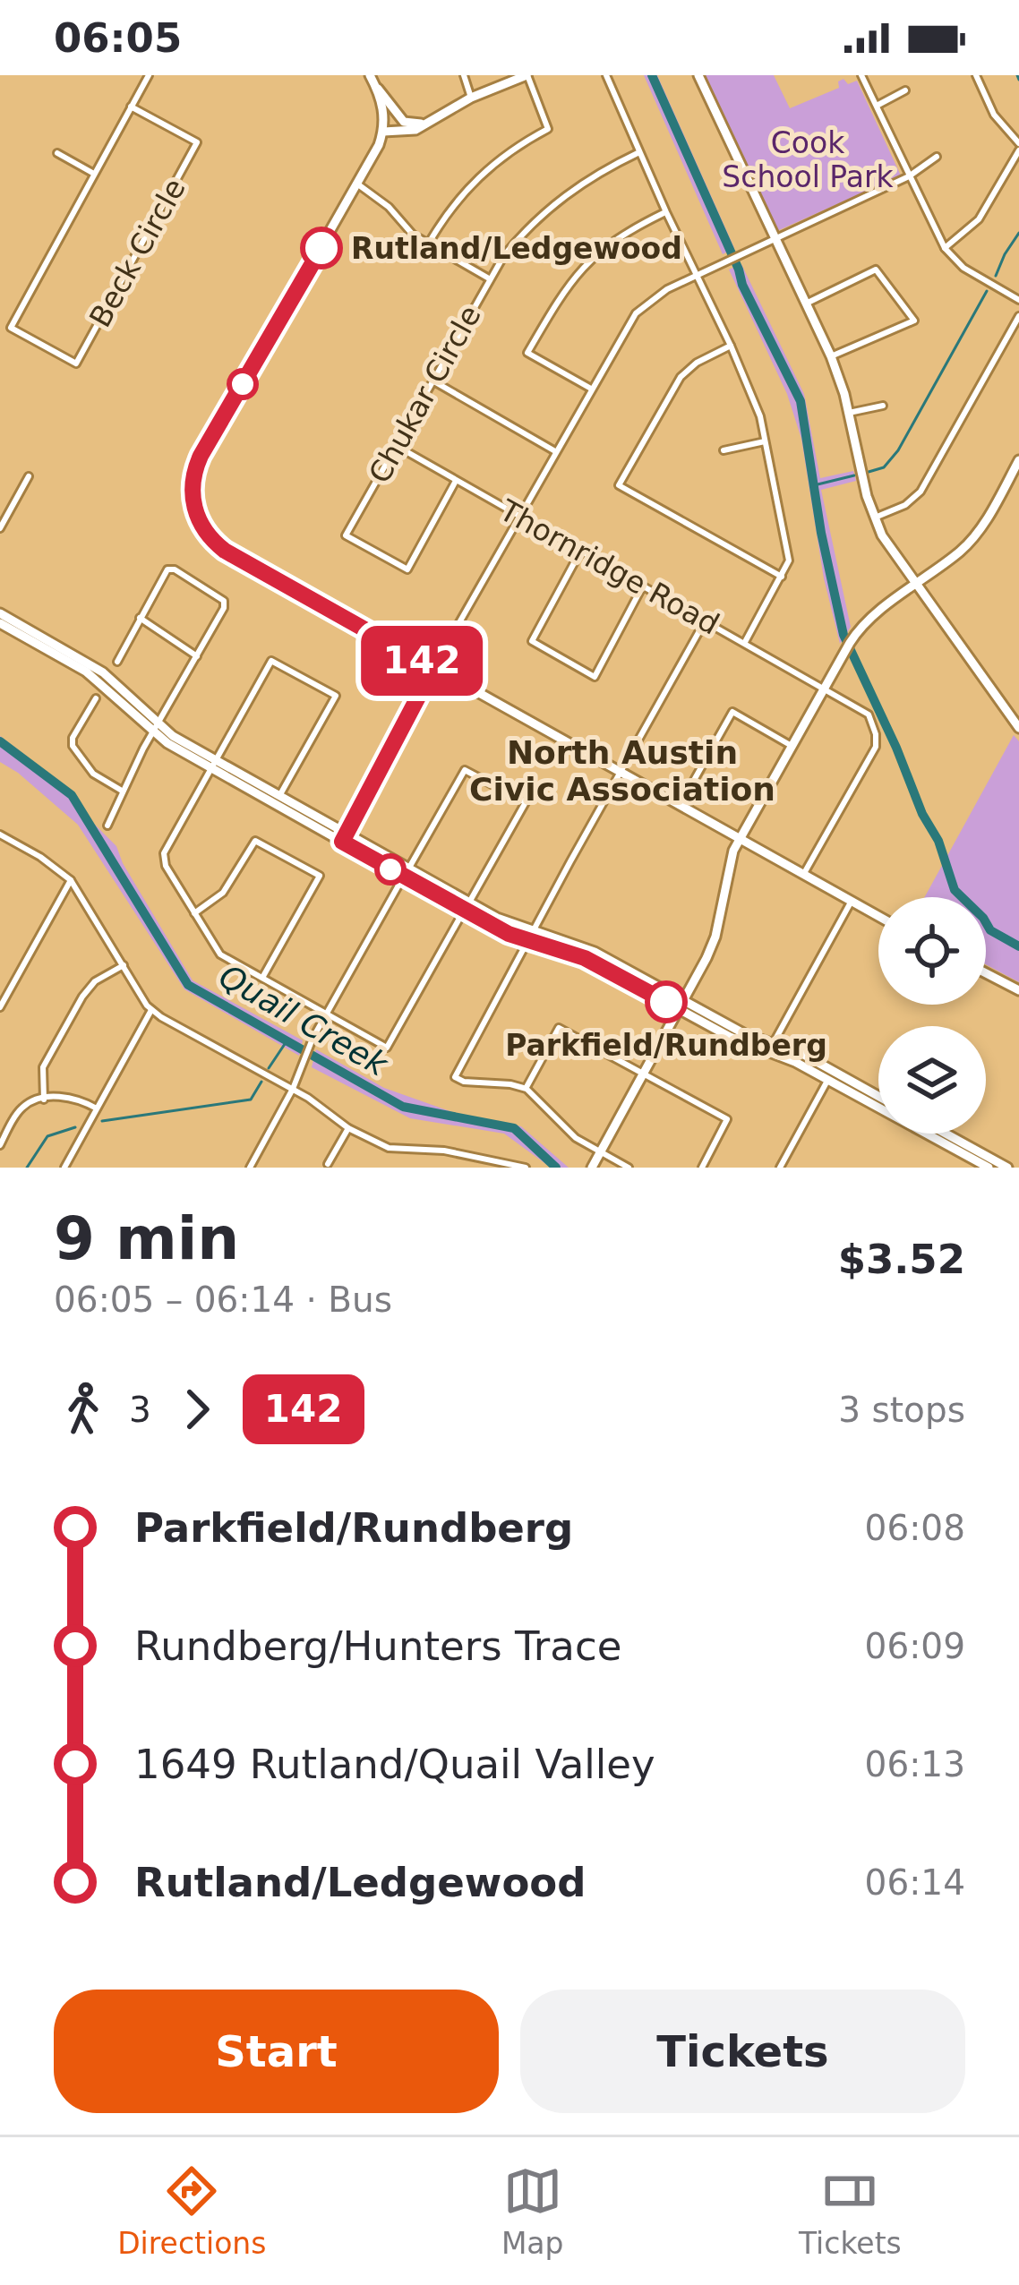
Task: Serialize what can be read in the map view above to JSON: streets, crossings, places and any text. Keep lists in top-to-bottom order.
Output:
{
  "streets": {
    "street": ["Beck Circle", "Chukar Circle", "Thornridge Road"]
  },
  "crossings": [
    ["Chukar Circle", "Thornridge Road"]
  ],
  "districts": ["North Austin Civic Association"],
  "water": ["Quail Creek"],
  "parks": ["Cook School Park"],
  "places": ["Rutland/Ledgewood", "Parkfield/Rundberg"],
  "lines": ["bus line 142"],
  "page": {
    "status": "06:05",
    "on_map": "142",
    "heading": ["9 min", "06:05 – 06:14 · Bus", "$3.52"],
    "legs": ["3", "142", "3 stops"],
    "list": [
      {
        "name": "Parkfield/Rundberg",
        "value": "06:08"
      },
      {
        "name": "Rundberg/Hunters Trace",
        "value": "06:09"
      },
      {
        "name": "1649 Rutland/Quail Valley",
        "value": "06:13"
      },
      {
        "name": "Rutland/Ledgewood",
        "value": "06:14"
      }
    ],
    "buttons": ["Start", "Tickets"],
    "tabs": ["Directions", "Map", "Tickets"]
  }
}
